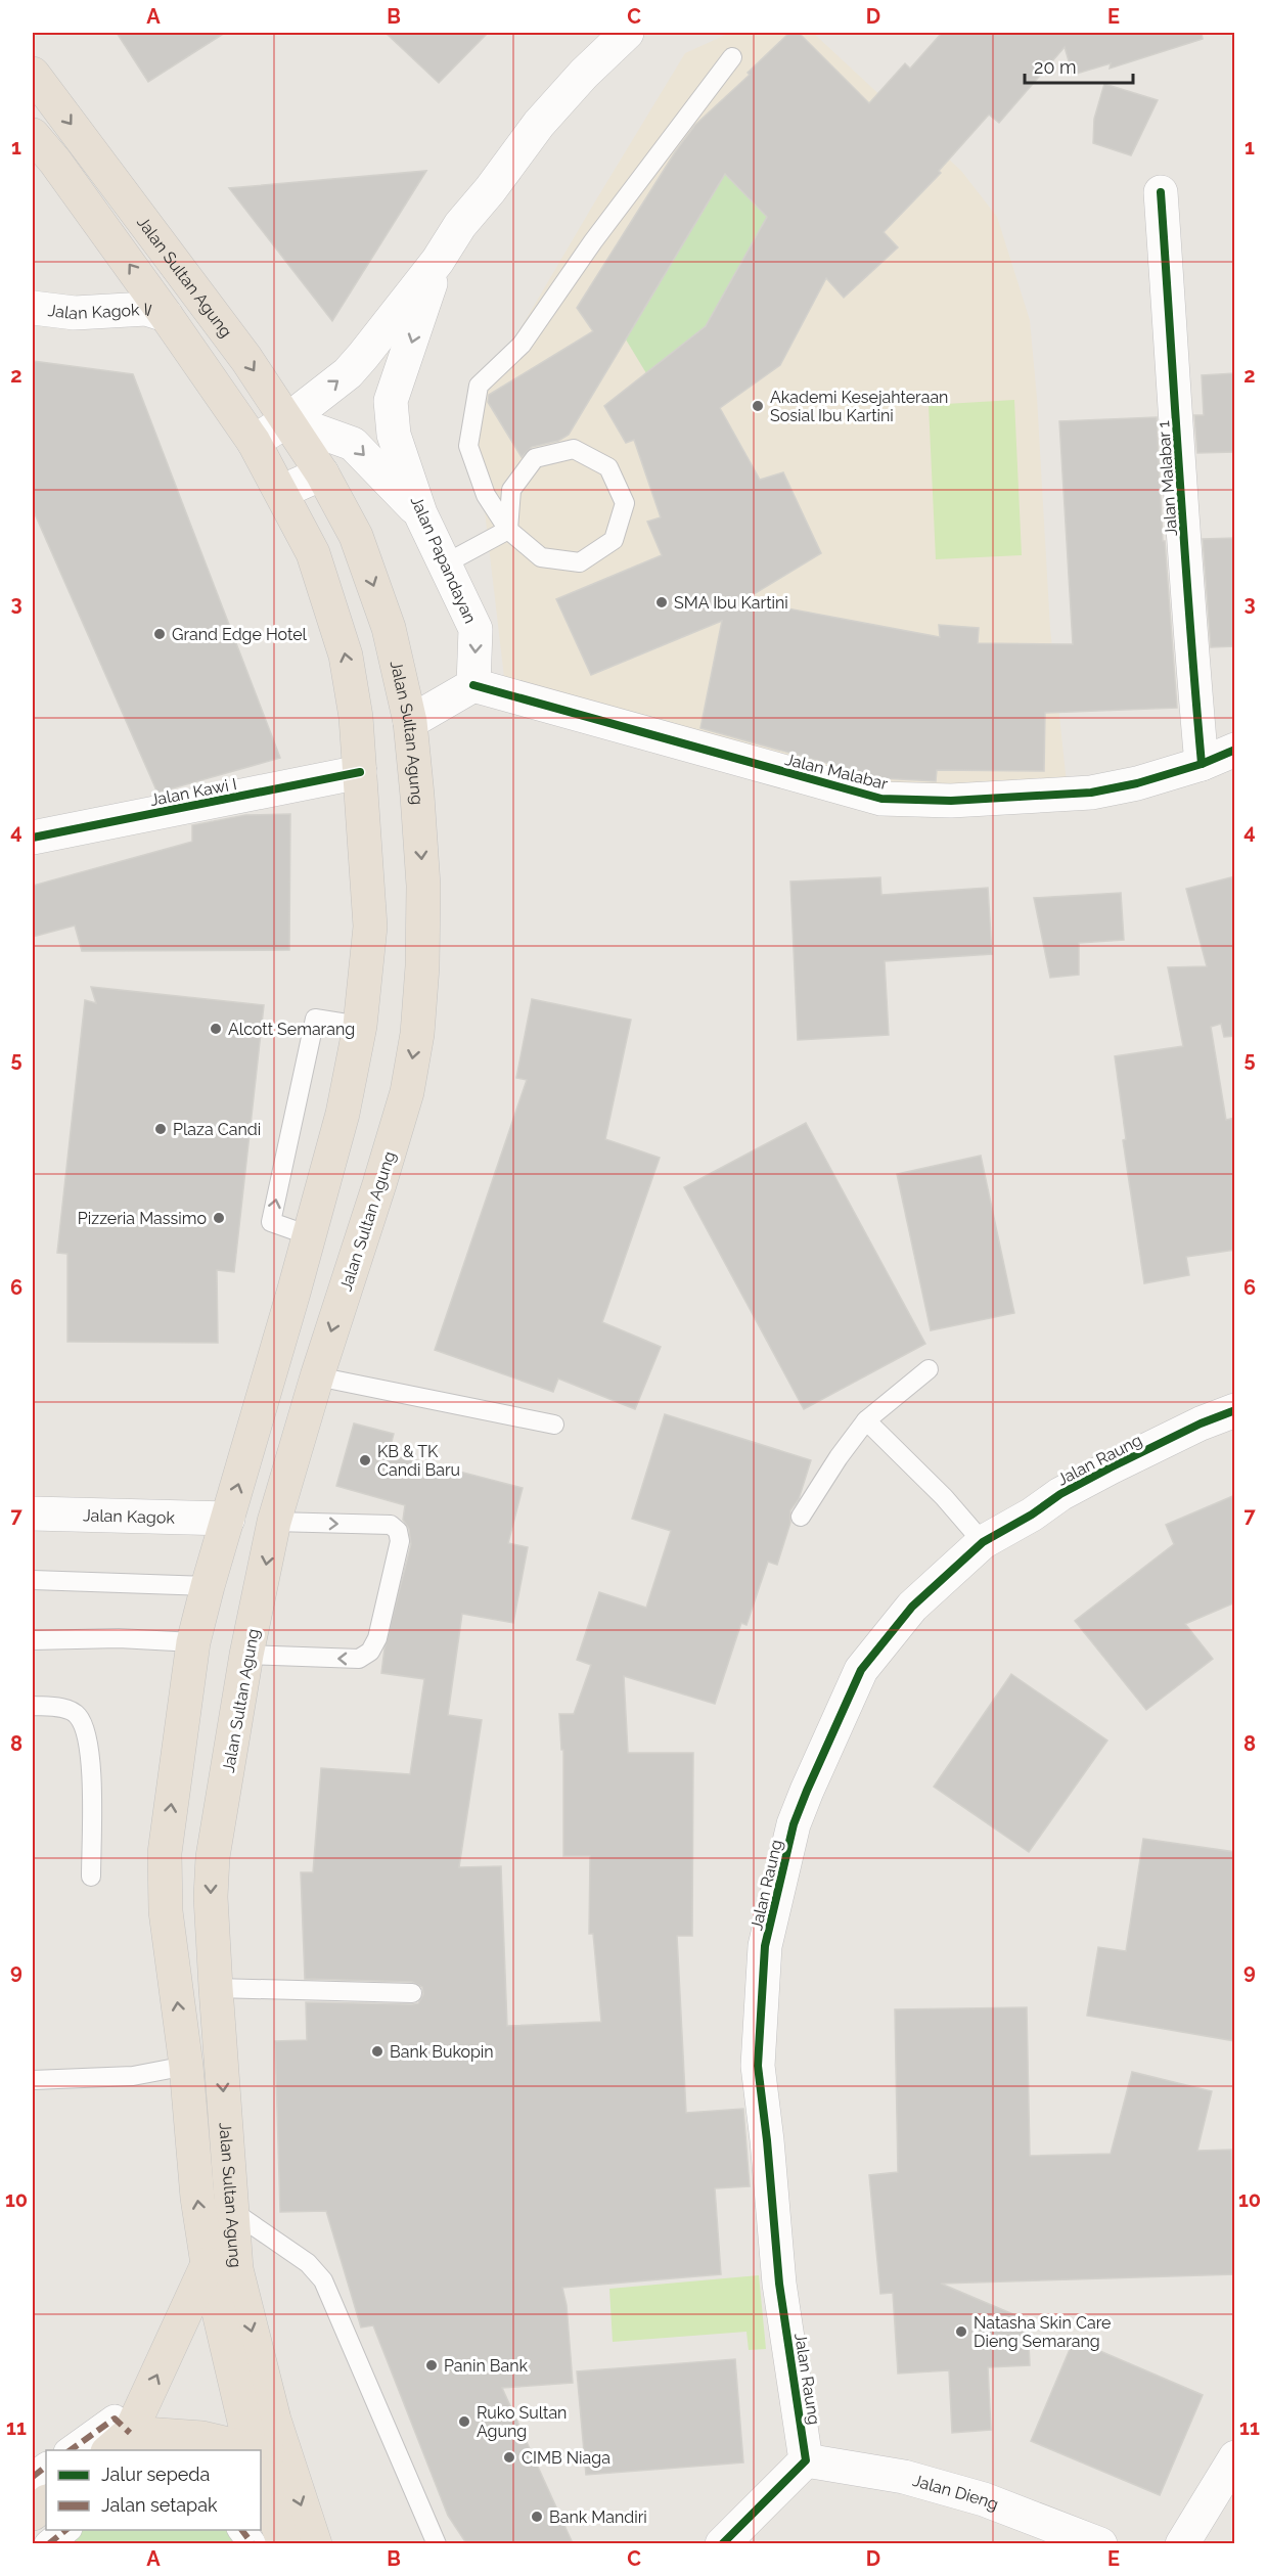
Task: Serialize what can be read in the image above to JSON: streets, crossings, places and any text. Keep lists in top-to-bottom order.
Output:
{
  "streets": {
    "highway": ["Jalan Sultan Agung"],
    "street": [
      "Jalan Kagok II",
      "Jalan Malabar 1",
      "Jalan Papandayan",
      "Jalan Malabar",
      "Jalan Kawi I",
      "Jalan Raung",
      "Jalan Kagok",
      "Jalan Dieng"
    ]
  },
  "crossings": [
    ["Jalan Sultan Agung", "Jalan Kagok II"],
    ["Jalan Sultan Agung", "Jalan Papandayan"],
    ["Jalan Sultan Agung", "Jalan Kawi I"],
    ["Jalan Sultan Agung", "Jalan Kagok"],
    ["Jalan Malabar 1", "Jalan Malabar"],
    ["Jalan Papandayan", "Jalan Malabar"],
    ["Jalan Raung", "Jalan Dieng"]
  ],
  "places": [
    "Akademi Kesejahteraan Sosial Ibu Kartini",
    "SMA Ibu Kartini",
    "Grand Edge Hotel",
    "Alcott Semarang",
    "Plaza Candi",
    "Pizzeria Massimo",
    "KB & TK Candi Baru",
    "Bank Bukopin",
    "Natasha Skin Care Dieng Semarang",
    "Panin Bank",
    "Ruko Sultan Agung",
    "CIMB Niaga",
    "Bank Mandiri"
  ],
  "legend": ["Jalur sepeda", "Jalan setapak"],
  "scale_bar": "20 m",
  "grid": {
    "columns": [
      "A",
      "B",
      "C",
      "D",
      "E"
    ],
    "rows": [
      "1",
      "2",
      "3",
      "4",
      "5",
      "6",
      "7",
      "8",
      "9",
      "10",
      "11"
    ]
  }
}
